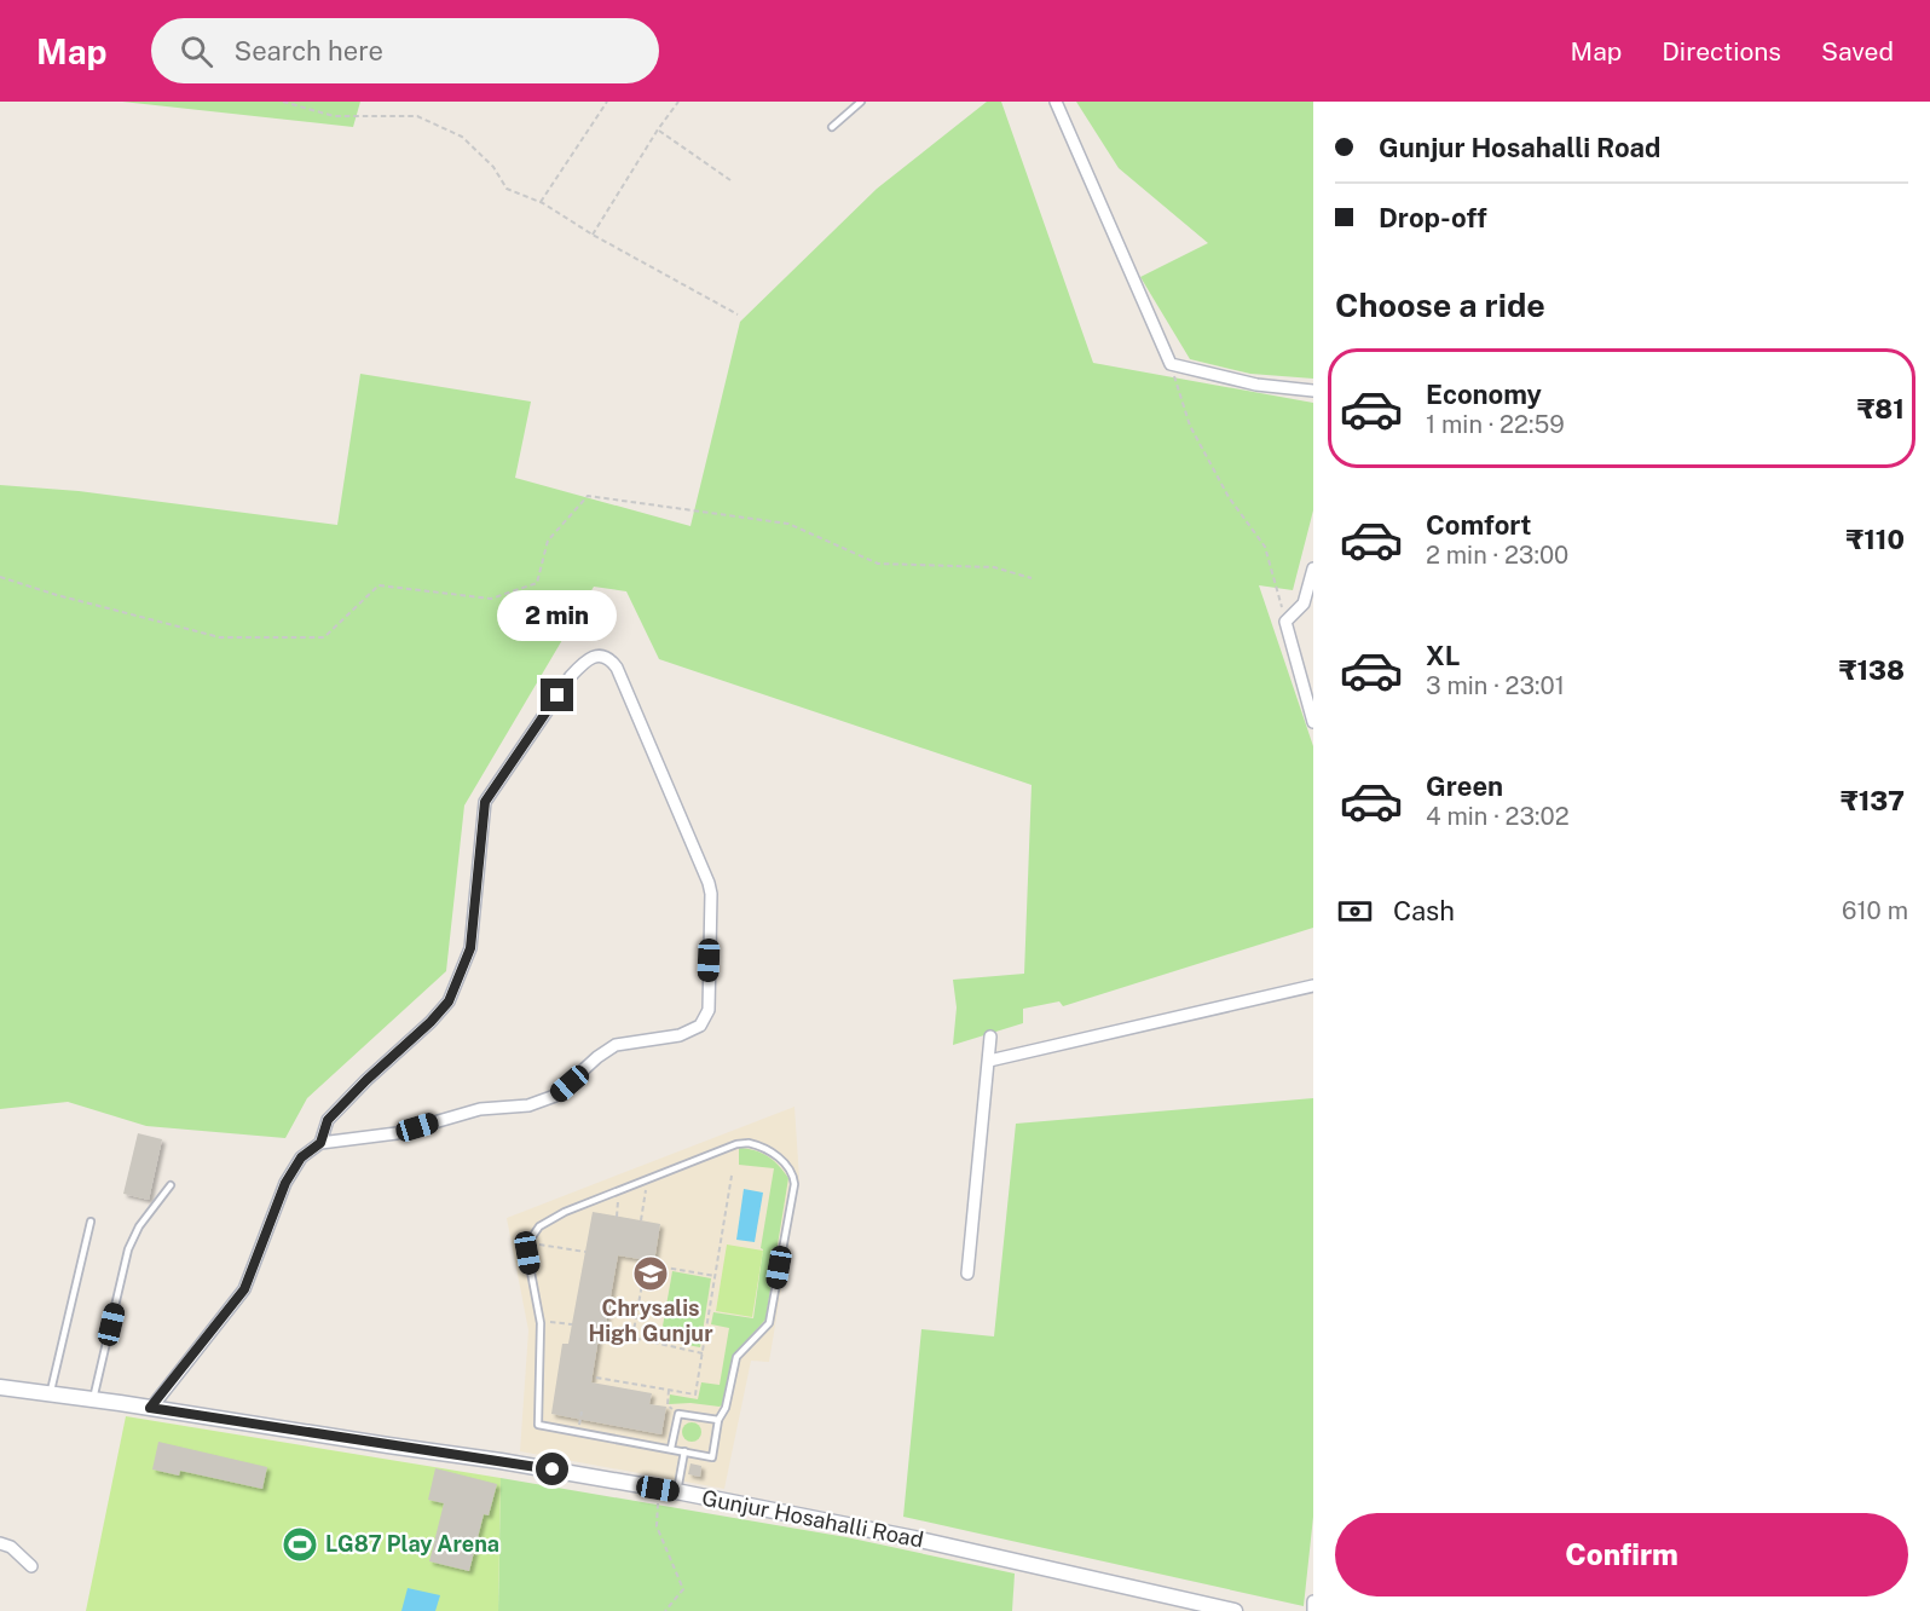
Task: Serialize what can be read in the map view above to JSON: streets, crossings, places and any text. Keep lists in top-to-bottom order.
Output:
{
  "streets": {
    "street": ["Gunjur Hosahalli Road"]
  },
  "places": {
    "school or university": ["Chrysalis High Gunjur"],
    "sports": ["LG87 Play Arena"]
  },
  "page": {
    "header": "Map",
    "search": "Search here",
    "nav": ["Map", "Directions", "Saved"],
    "banner": ["Gunjur Hosahalli Road", "Drop-off"],
    "heading": "Choose a ride",
    "list": [
      {
        "name": "Economy",
        "note": "1 min · 22:59",
        "value": "₹81"
      },
      {
        "name": "Comfort",
        "note": "2 min · 23:00",
        "value": "₹110"
      },
      {
        "name": "XL",
        "note": "3 min · 23:01",
        "value": "₹138"
      },
      {
        "name": "Green",
        "note": "4 min · 23:02",
        "value": "₹137"
      }
    ],
    "bubble": "2 min",
    "pay": ["Cash", "610 m"],
    "buttons": "Confirm"
  }
}
